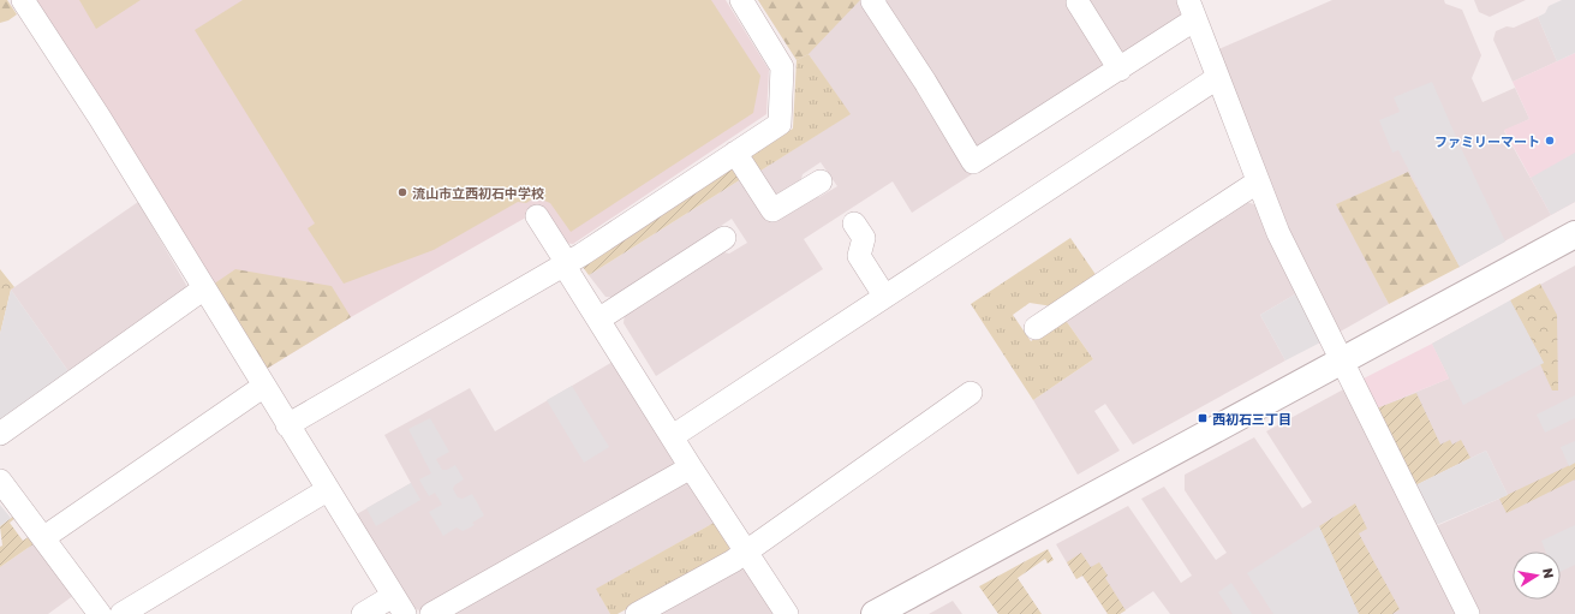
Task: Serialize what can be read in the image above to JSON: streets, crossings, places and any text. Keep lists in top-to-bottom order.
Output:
{
  "places": {
    "other": ["ファミリーマート", "流山市立西初石中学校"],
    "transit": ["西初石三丁目"]
  },
  "north": "right"
}
